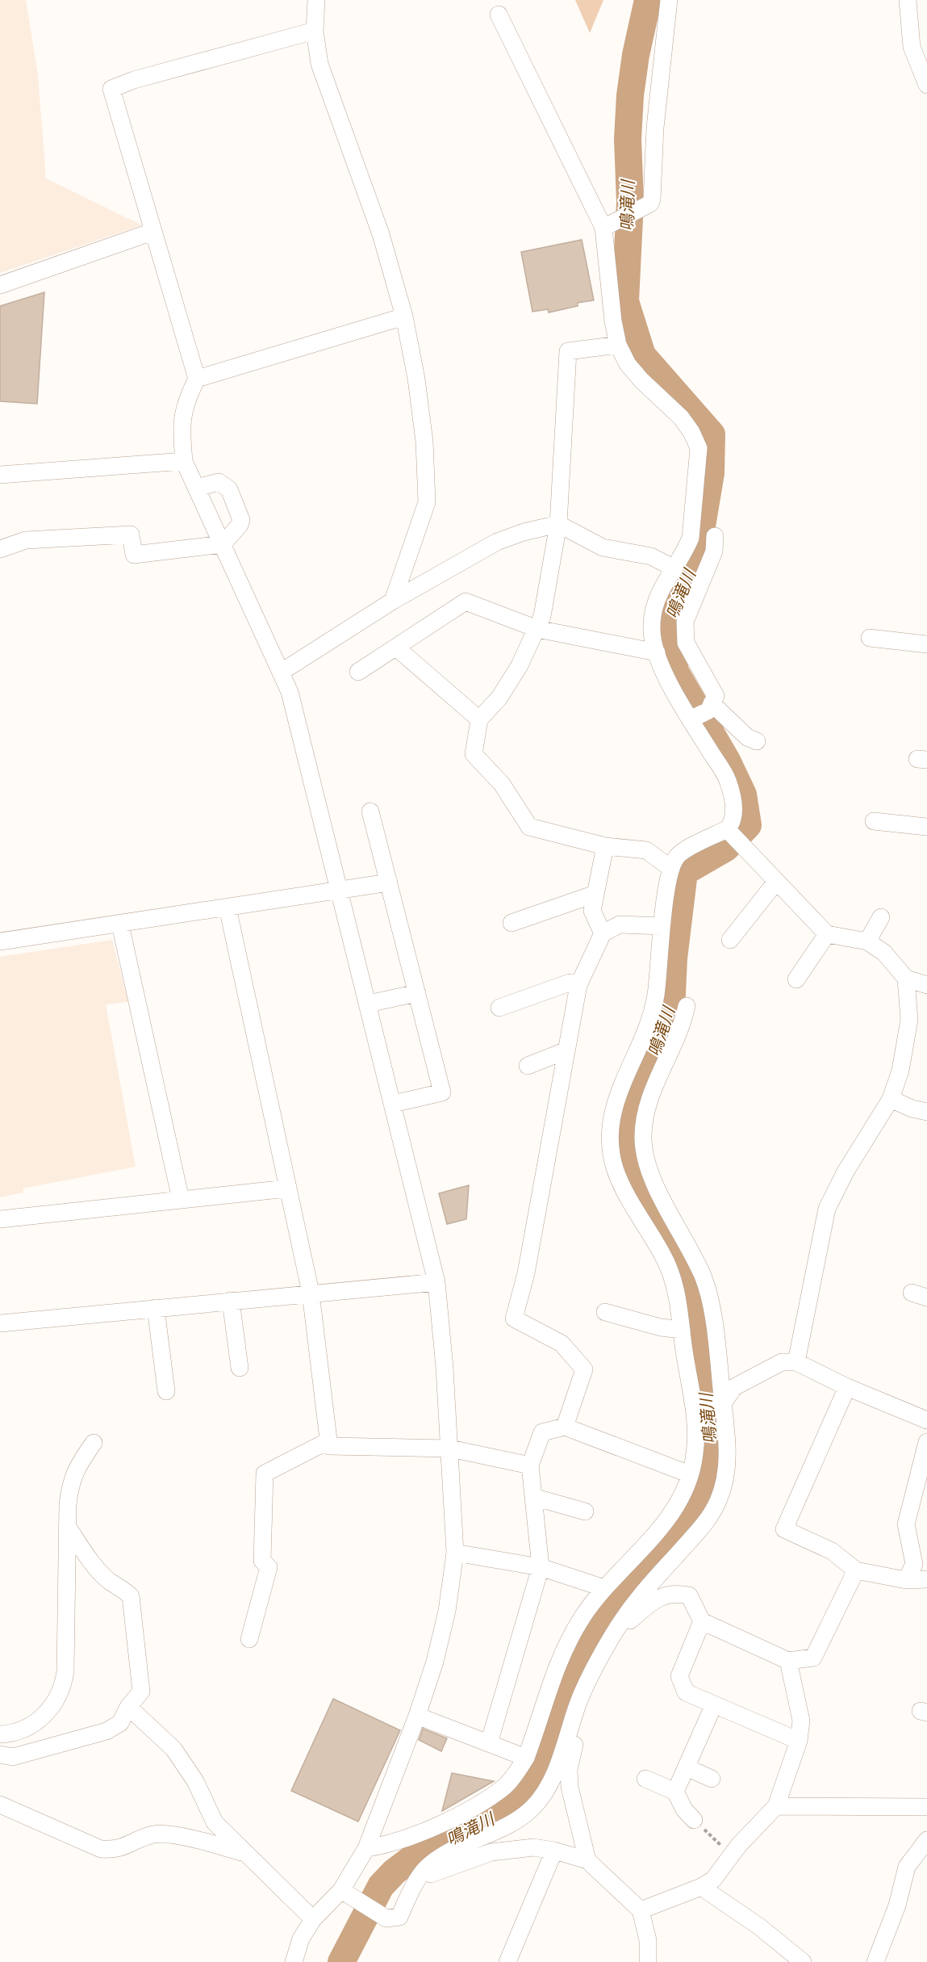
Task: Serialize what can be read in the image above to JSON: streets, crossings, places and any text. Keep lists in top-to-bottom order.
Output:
{
  "water": ["鳴滝川"]
}
